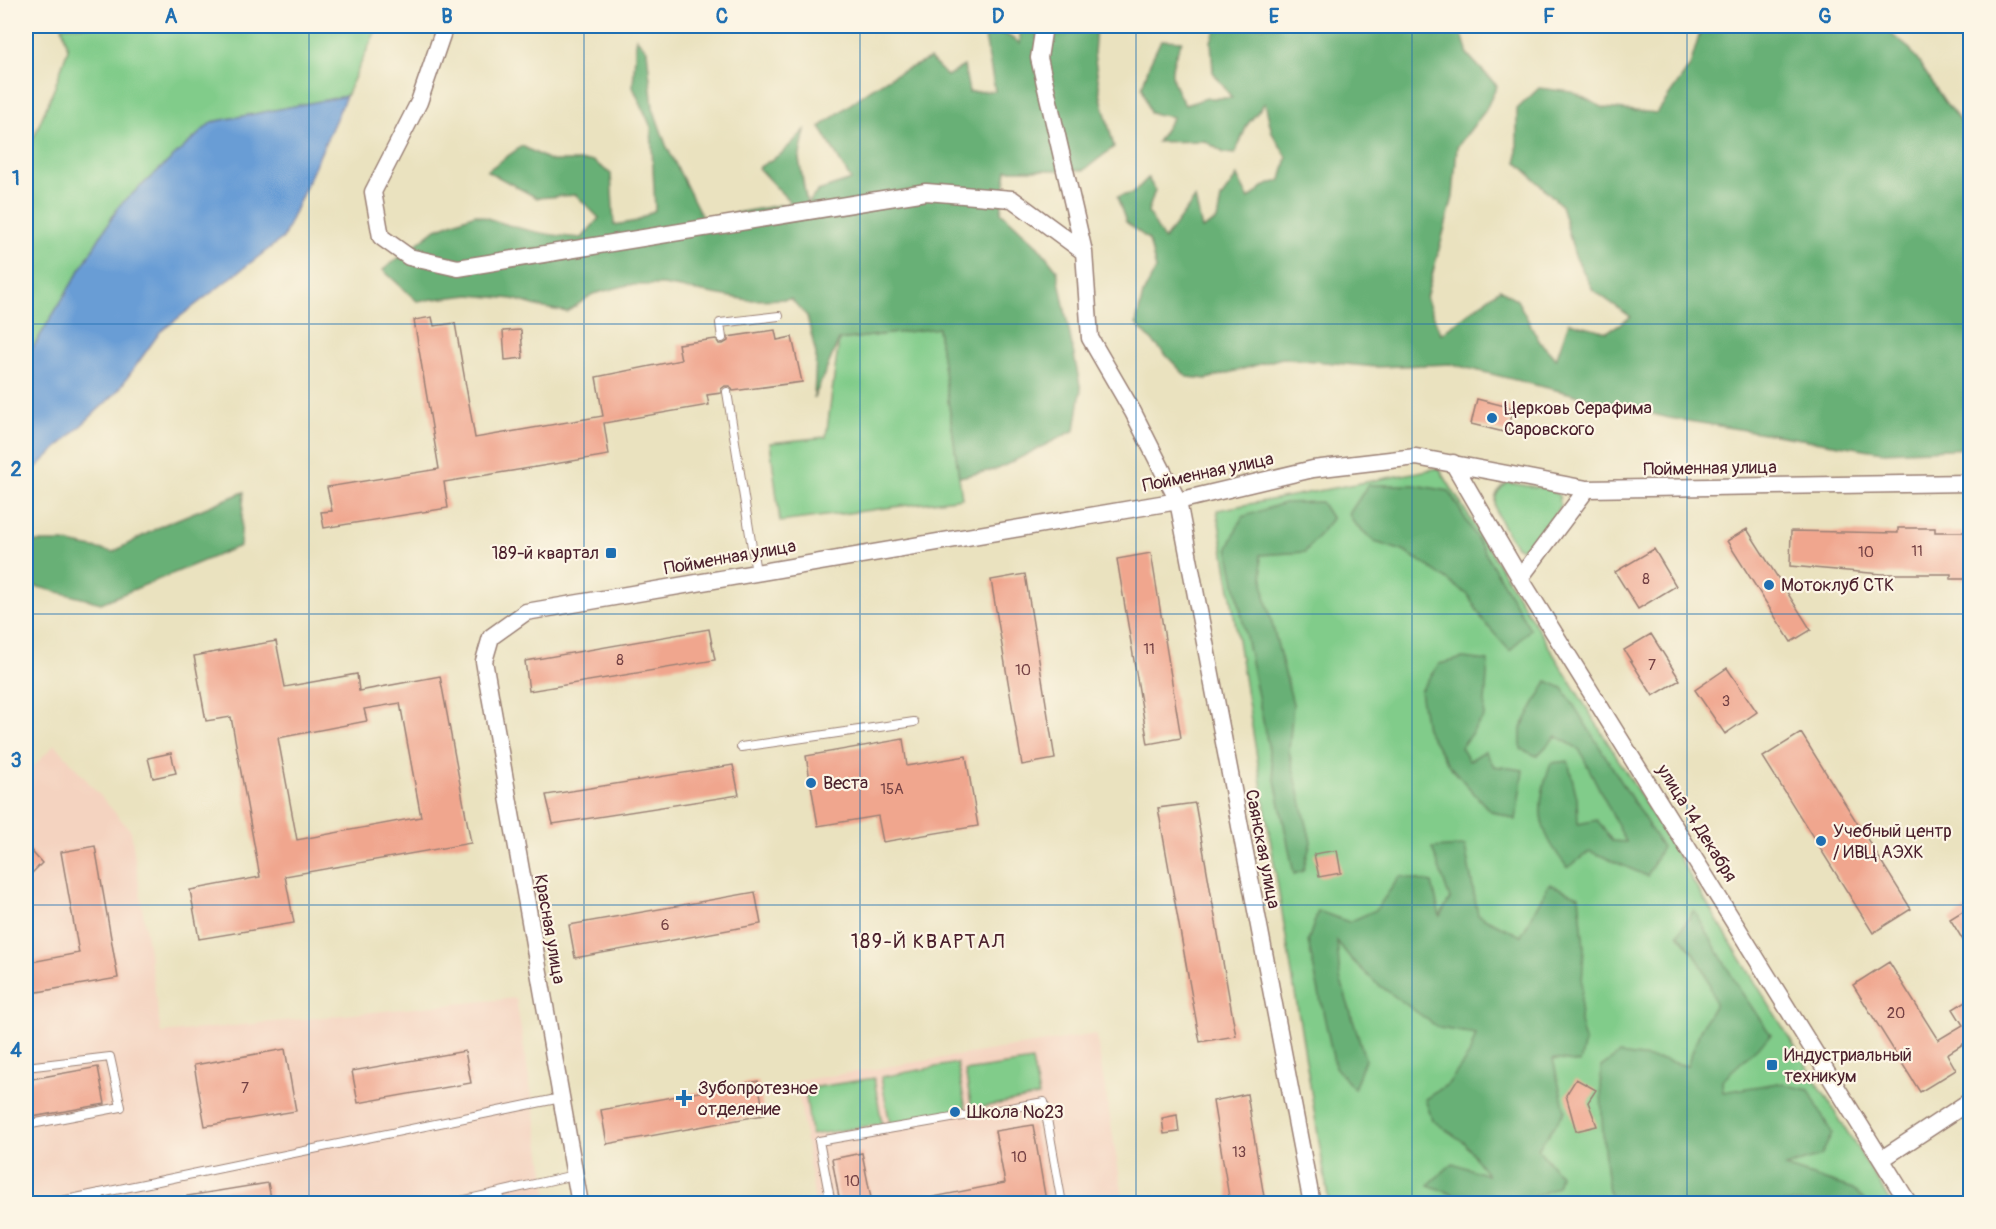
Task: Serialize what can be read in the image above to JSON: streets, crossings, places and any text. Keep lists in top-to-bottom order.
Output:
{
  "streets": {
    "street": [
      "Пойменная улица",
      "улица 14 Декабря",
      "Саянская улица",
      "Красная улица"
    ]
  },
  "crossings": [
    ["Пойменная улица", "улица 14 Декабря"],
    ["Пойменная улица", "Саянская улица"],
    ["Пойменная улица", "Красная улица"]
  ],
  "districts": ["189-Й КВАРТАЛ"],
  "places": {
    "other": [
      "Церковь Серафима Саровского",
      "Мотоклуб СТК",
      "Веста",
      "Учебный центр / ИВЦ АЭХК",
      "Школа №23"
    ],
    "transit": ["189-й квартал", "Индустриальный техникум"],
    "health": ["Зубопротезное отделение"]
  },
  "house_numbers": [
    "11",
    "10",
    "8",
    "11",
    "8",
    "7",
    "10",
    "3",
    "15А",
    "6",
    "20",
    "7",
    "13",
    "10",
    "10"
  ],
  "grid": {
    "columns": [
      "A",
      "B",
      "C",
      "D",
      "E",
      "F",
      "G"
    ],
    "rows": [
      "1",
      "2",
      "3",
      "4"
    ]
  }
}
